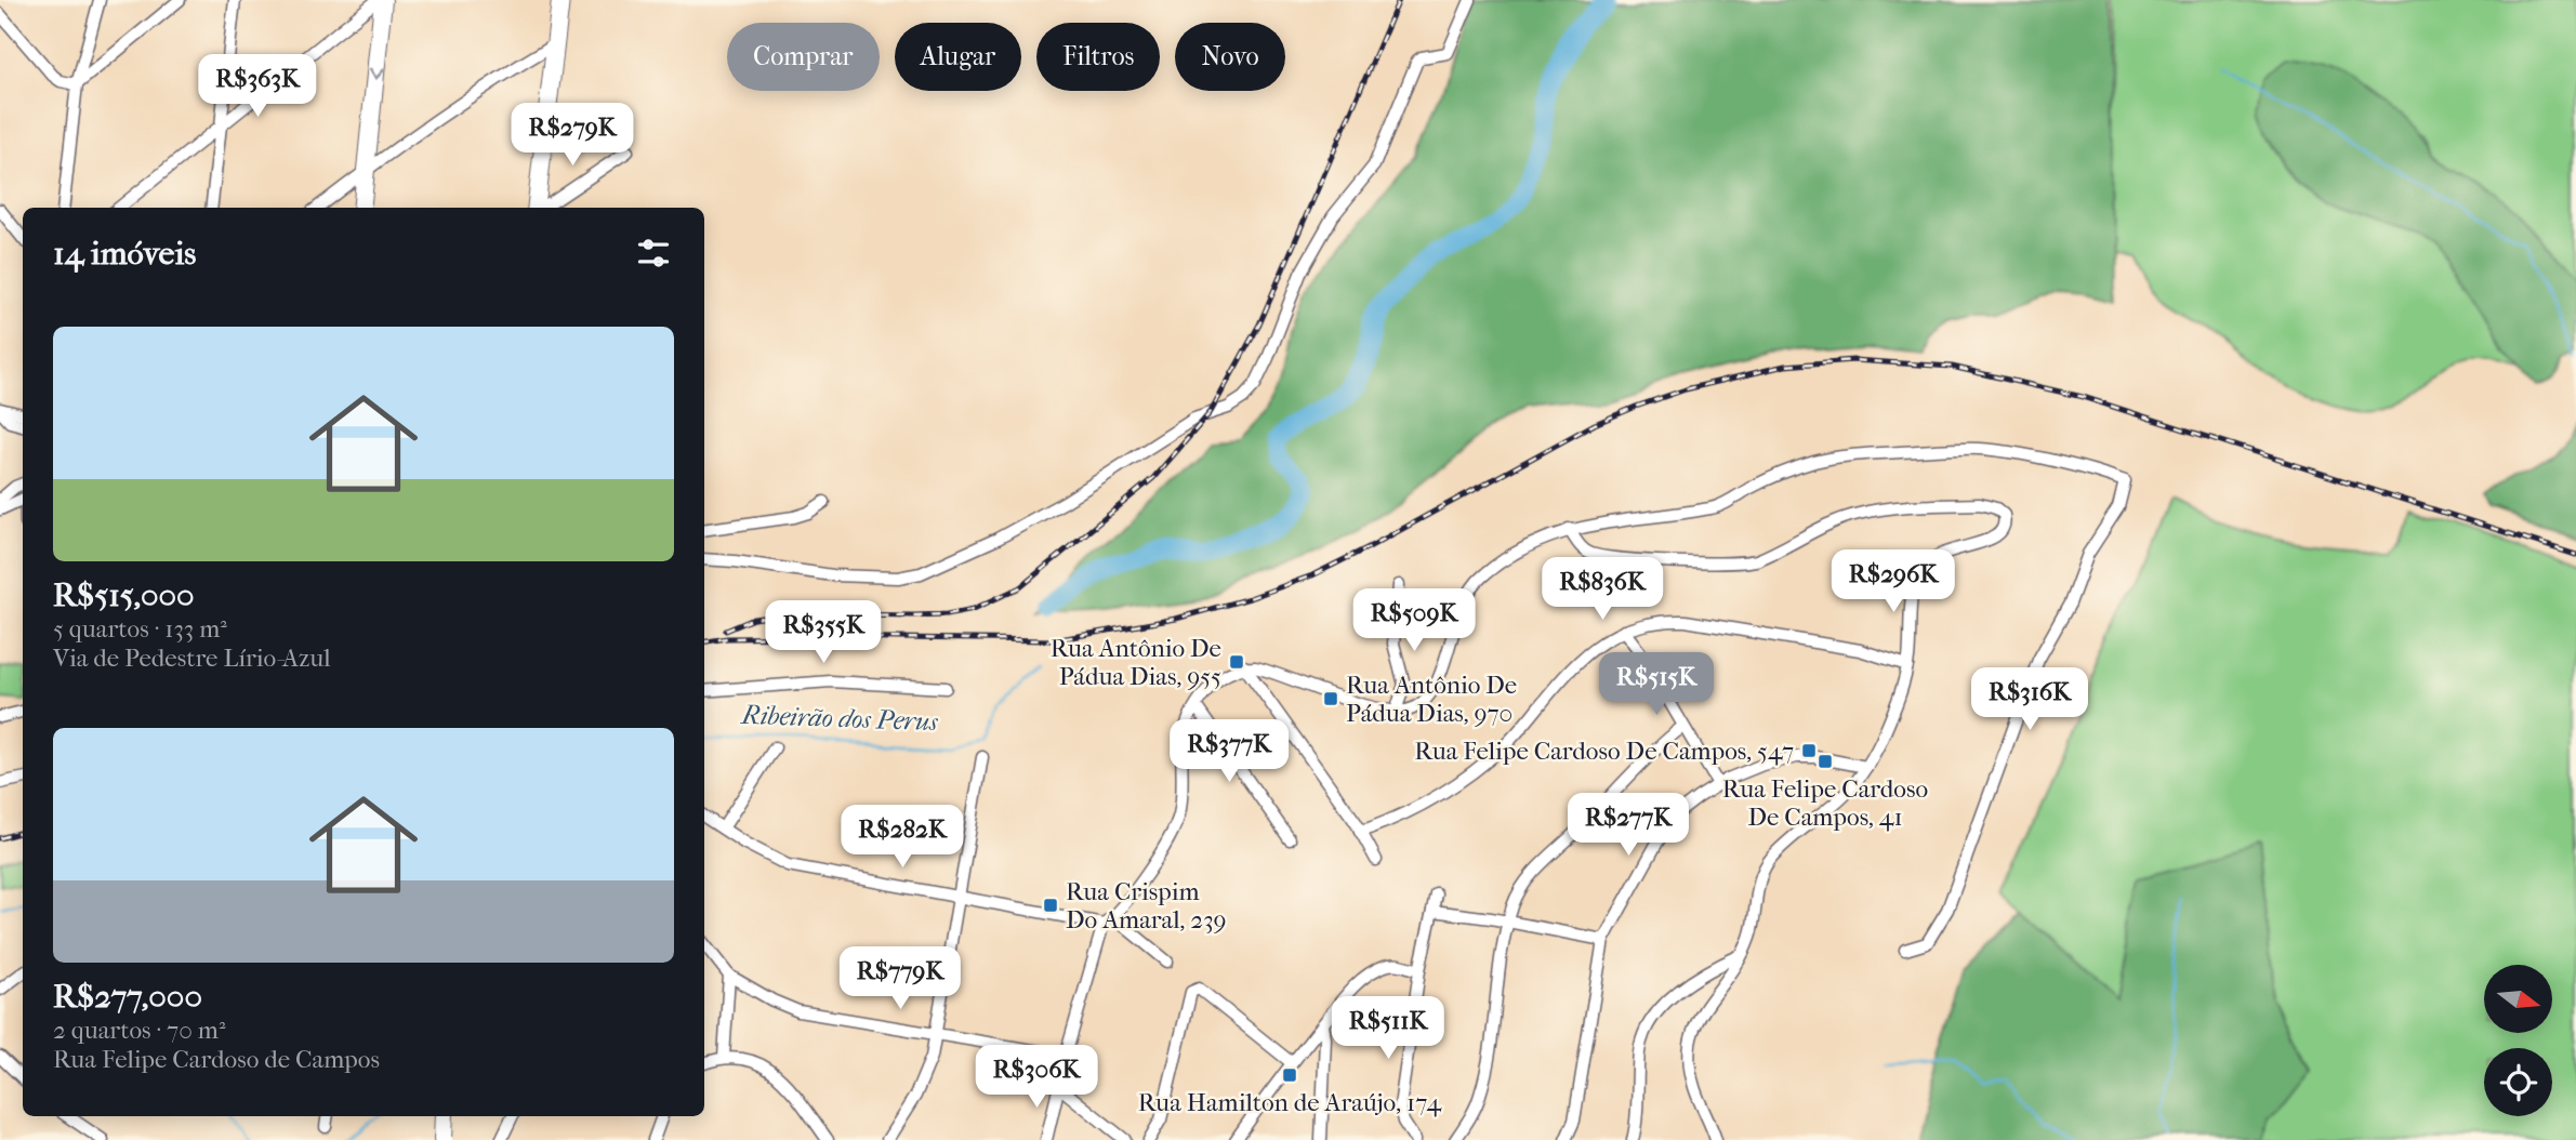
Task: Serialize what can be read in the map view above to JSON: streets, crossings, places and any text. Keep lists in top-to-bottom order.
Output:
{
  "water": ["Ribeirão dos Perus"],
  "places": {
    "transit": [
      "Rua Antônio De Pádua Dias, 955",
      "Rua Antônio De Pádua Dias, 970",
      "Rua Felipe Cardoso De Campos, 547",
      "Rua Felipe Cardoso De Campos, 41",
      "Rua Crispim Do Amaral, 239",
      "Rua Hamilton de Araújo, 174"
    ]
  },
  "north": "right",
  "page": {
    "chip": [
      "Comprar",
      "Alugar",
      "Filtros",
      "Novo"
    ],
    "price": [
      "R$363K",
      "R$279K",
      "R$296K",
      "R$836K",
      "R$509K",
      "R$355K",
      "R$515K",
      "R$316K",
      "R$377K",
      "R$277K",
      "R$282K",
      "R$779K",
      "R$511K",
      "R$306K"
    ],
    "heading": "14 imóveis",
    "list": [
      {
        "name": "R$515,000",
        "note": "5 quartos · 133 m² · Via de Pedestre Lírio-Azul"
      },
      {
        "name": "R$277,000",
        "note": "2 quartos · 70 m² · Rua Felipe Cardoso de Campos"
      }
    ]
  }
}
